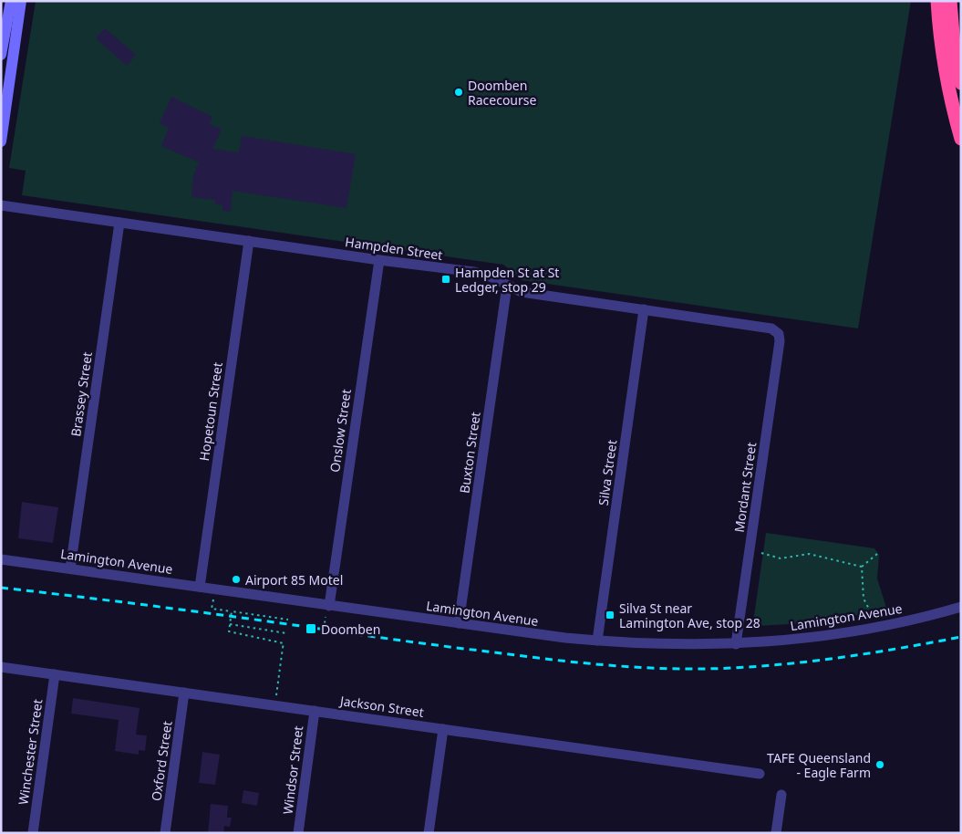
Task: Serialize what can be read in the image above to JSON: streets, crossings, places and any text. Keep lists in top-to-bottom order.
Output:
{
  "streets": {
    "street": [
      "Hampden Street",
      "Brassey Street",
      "Hopetoun Street",
      "Onslow Street",
      "Buxton Street",
      "Silva Street",
      "Mordant Street",
      "Lamington Avenue",
      "Jackson Street",
      "Winchester Street",
      "Oxford Street",
      "Windsor Street"
    ]
  },
  "crossings": [
    ["Hampden Street", "Brassey Street"],
    ["Hampden Street", "Hopetoun Street"],
    ["Hampden Street", "Onslow Street"],
    ["Hampden Street", "Buxton Street"],
    ["Hampden Street", "Silva Street"],
    ["Hampden Street", "Mordant Street"],
    ["Brassey Street", "Lamington Avenue"],
    ["Hopetoun Street", "Lamington Avenue"],
    ["Onslow Street", "Lamington Avenue"],
    ["Buxton Street", "Lamington Avenue"],
    ["Silva Street", "Lamington Avenue"],
    ["Mordant Street", "Lamington Avenue"],
    ["Jackson Street", "Winchester Street"],
    ["Jackson Street", "Oxford Street"],
    ["Jackson Street", "Windsor Street"]
  ],
  "places": {
    "other": ["Doomben Racecourse", "Airport 85 Motel", "TAFE Queensland - Eagle Farm"],
    "transit": ["Hampden St at St Ledger, stop 29", "Silva St near Lamington Ave, stop 28", "Doomben"]
  }
}
